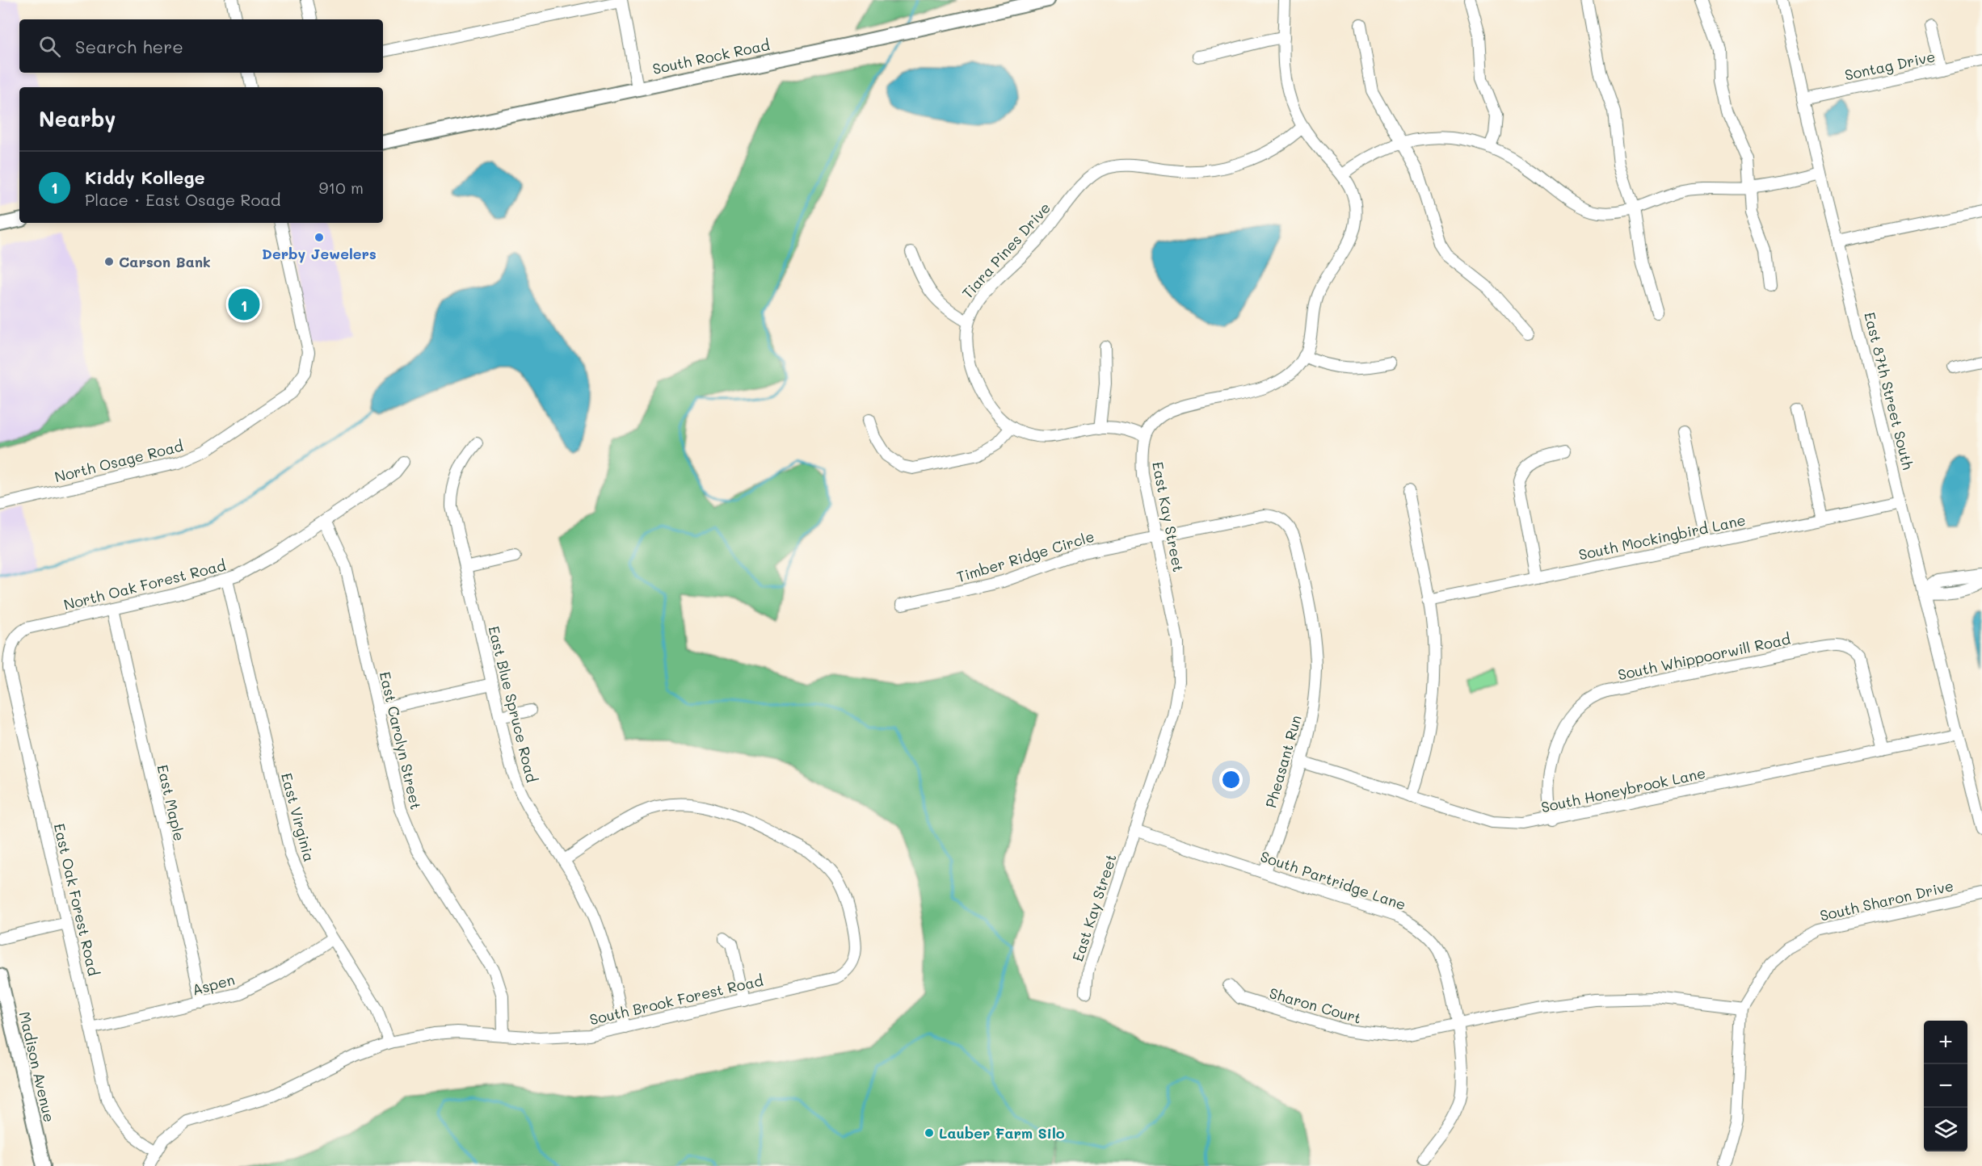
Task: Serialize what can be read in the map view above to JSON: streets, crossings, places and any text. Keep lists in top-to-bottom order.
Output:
{
  "streets": {
    "main road": ["South Rock Road", "Madison Avenue"],
    "street": [
      "Sontag Drive",
      "Tiara Pines Drive",
      "East 87th Street South",
      "North Osage Road",
      "East Kay Street",
      "South Mockingbird Lane",
      "Timber Ridge Circle",
      "North Oak Forest Road",
      "South Whippoorwill Road",
      "East Blue Spruce Road",
      "East Carolyn Street",
      "Pheasant Run",
      "South Honeybrook Lane",
      "East Maple",
      "East Virginia",
      "South Partridge Lane",
      "East Oak Forest Road",
      "South Sharon Drive",
      "Aspen",
      "South Brook Forest Road",
      "Sharon Court"
    ]
  },
  "crossings": [
    ["Sontag Drive", "East 87th Street South"],
    ["Tiara Pines Drive", "East Kay Street"],
    ["East 87th Street South", "South Mockingbird Lane"],
    ["East 87th Street South", "South Honeybrook Lane"],
    ["East Kay Street", "Timber Ridge Circle"],
    ["East Kay Street", "South Partridge Lane"],
    ["Timber Ridge Circle", "Pheasant Run"],
    ["North Oak Forest Road", "East Carolyn Street"],
    ["North Oak Forest Road", "East Maple"],
    ["North Oak Forest Road", "East Virginia"],
    ["North Oak Forest Road", "East Oak Forest Road"],
    ["South Whippoorwill Road", "South Honeybrook Lane"],
    ["East Blue Spruce Road", "South Brook Forest Road"],
    ["East Carolyn Street", "South Brook Forest Road"],
    ["Pheasant Run", "South Honeybrook Lane"],
    ["Pheasant Run", "South Partridge Lane"],
    ["East Maple", "Aspen"],
    ["East Virginia", "Aspen"],
    ["East Virginia", "South Brook Forest Road"],
    ["South Partridge Lane", "Sharon Court"],
    ["East Oak Forest Road", "Aspen"],
    ["East Oak Forest Road", "South Brook Forest Road"]
  ],
  "places": ["Derby Jewelers", "Carson Bank", "Lauber Farm Silo"],
  "page": {
    "search": "Search here",
    "heading": "Nearby",
    "list": [
      {
        "mark": "1",
        "name": "Kiddy Kollege",
        "note": "Place · East Osage Road",
        "value": "910 m"
      }
    ],
    "pins": "1",
    "map_buttons": ["+", "−"]
  }
}
